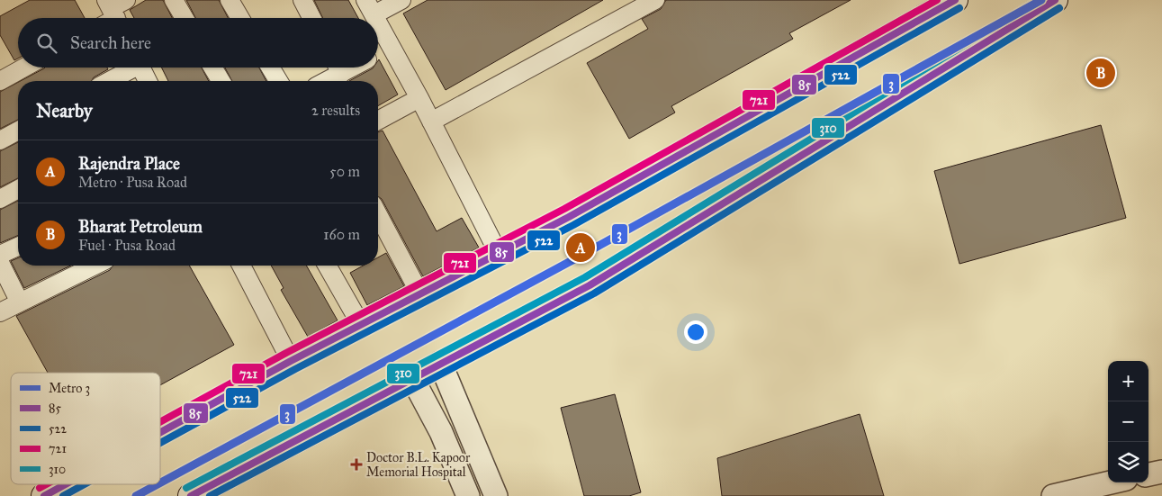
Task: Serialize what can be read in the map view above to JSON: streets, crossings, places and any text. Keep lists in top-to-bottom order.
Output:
{
  "places": {
    "health": ["Doctor B.L. Kapoor Memorial Hospital"]
  },
  "lines": [
    "metro line 3",
    "transit line 85",
    "transit line 721",
    "transit line 310",
    "transit line 522"
  ],
  "legend": [
    "Metro 3",
    "85",
    "522",
    "721",
    "310"
  ],
  "page": {
    "search": "Search here",
    "pins": ["B", "A"],
    "heading": ["Nearby", "2 results"],
    "list": [
      {
        "mark": "A",
        "name": "Rajendra Place",
        "note": "Metro · Pusa Road",
        "value": "50 m"
      },
      {
        "mark": "B",
        "name": "Bharat Petroleum",
        "note": "Fuel · Pusa Road",
        "value": "160 m"
      }
    ],
    "map_buttons": ["+", "−"]
  }
}
